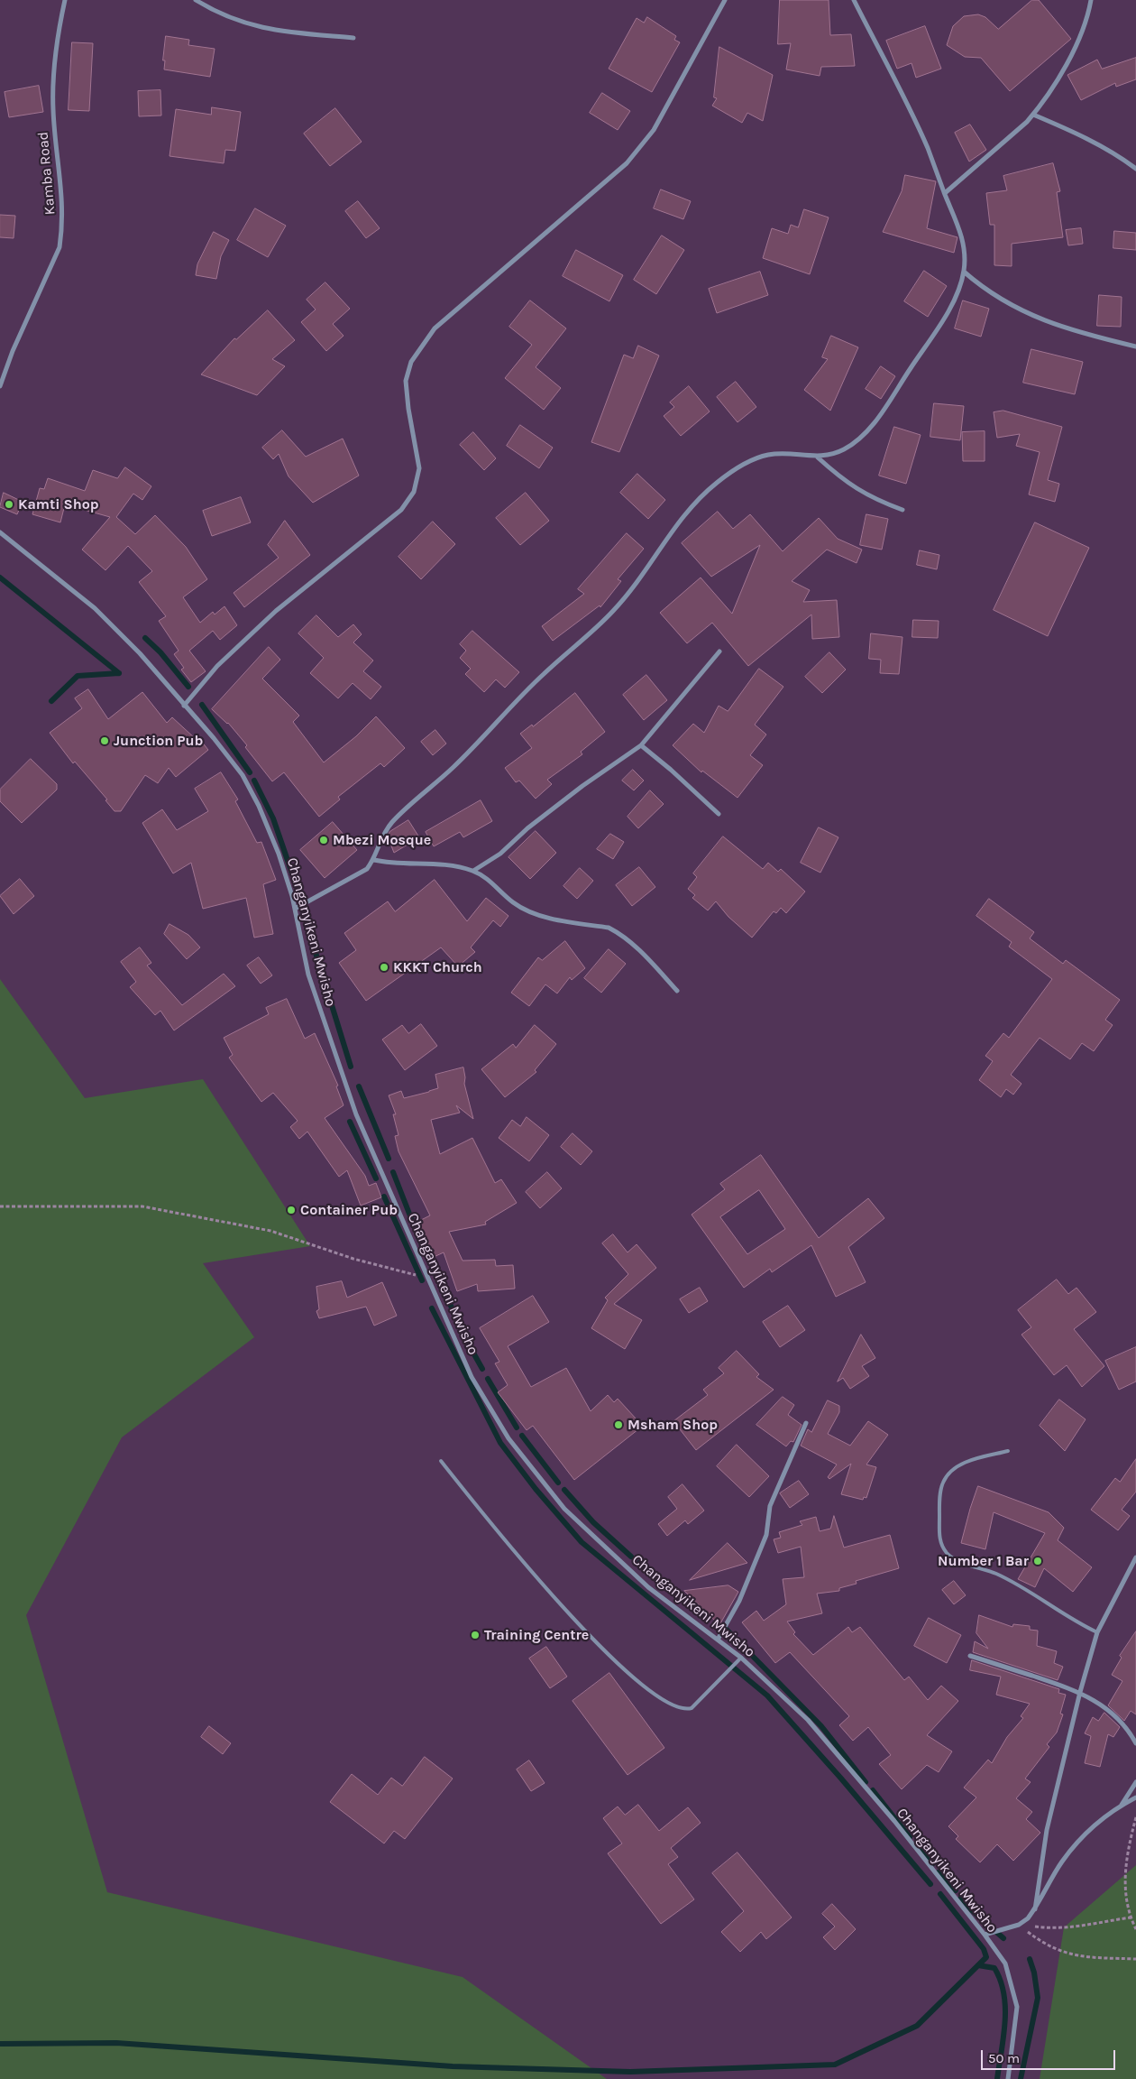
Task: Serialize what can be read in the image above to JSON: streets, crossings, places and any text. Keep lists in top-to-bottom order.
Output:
{
  "streets": {
    "street": ["Kamba Road", "Changanyikeni Mwisho"]
  },
  "places": [
    "Kamti Shop",
    "Junction Pub",
    "Mbezi Mosque",
    "KKKT Church",
    "Container Pub",
    "Msham Shop",
    "Number 1 Bar",
    "Training Centre"
  ],
  "scale_bar": "50 m"
}
